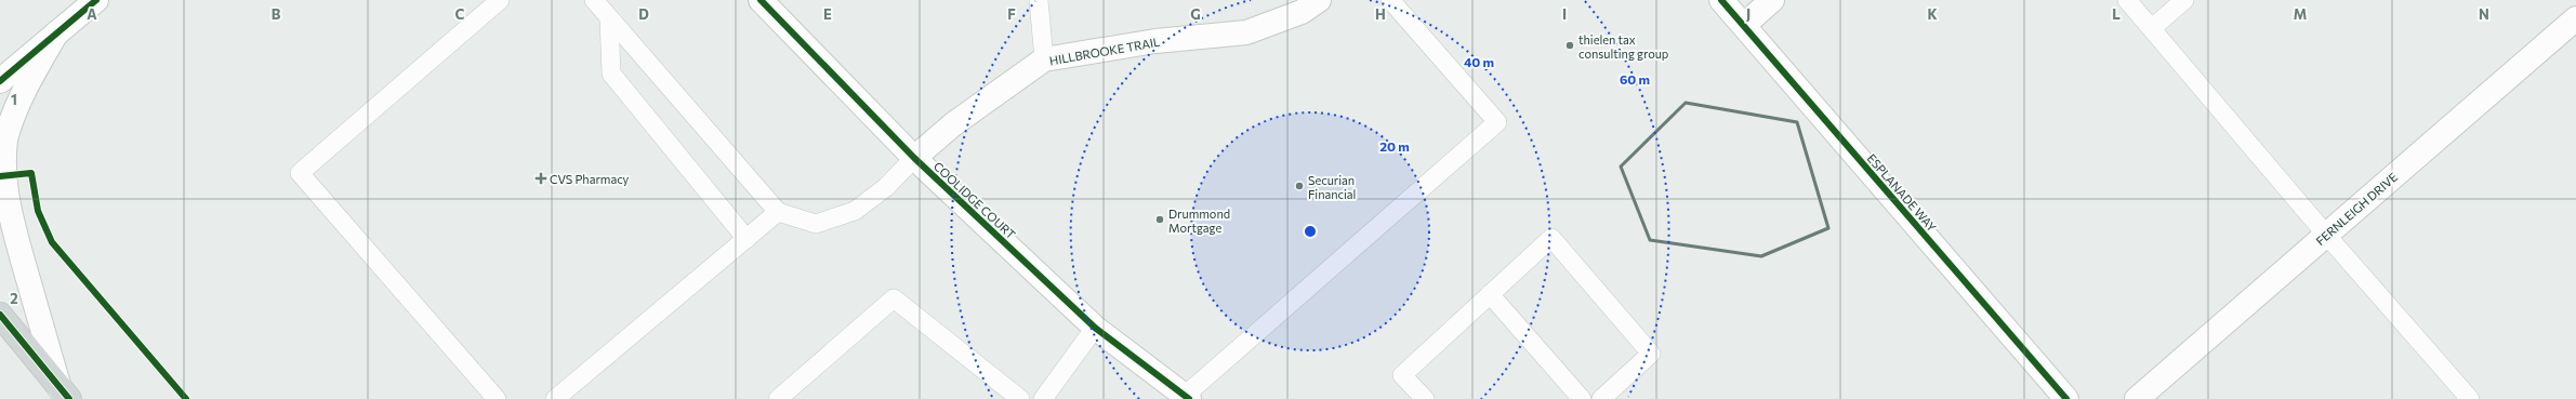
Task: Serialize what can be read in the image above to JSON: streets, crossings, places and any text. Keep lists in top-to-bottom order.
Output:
{
  "streets": {
    "street": [
      "HILLBROOKE TRAIL",
      "ESPLANADE WAY",
      "COOLIDGE COURT",
      "FERNLEIGH DRIVE"
    ]
  },
  "crossings": [
    ["HILLBROOKE TRAIL", "COOLIDGE COURT"]
  ],
  "places": {
    "other": ["thielen tax consulting group", "Securian Financial", "Drummond Mortgage"],
    "health": ["CVS Pharmacy"]
  },
  "grid": {
    "columns": [
      "A",
      "B",
      "C",
      "D",
      "E",
      "F",
      "G",
      "H",
      "I",
      "J",
      "K",
      "L",
      "M",
      "N"
    ],
    "rows": ["1", "2"]
  },
  "rings": ["40 m", "60 m", "20 m"]
}
